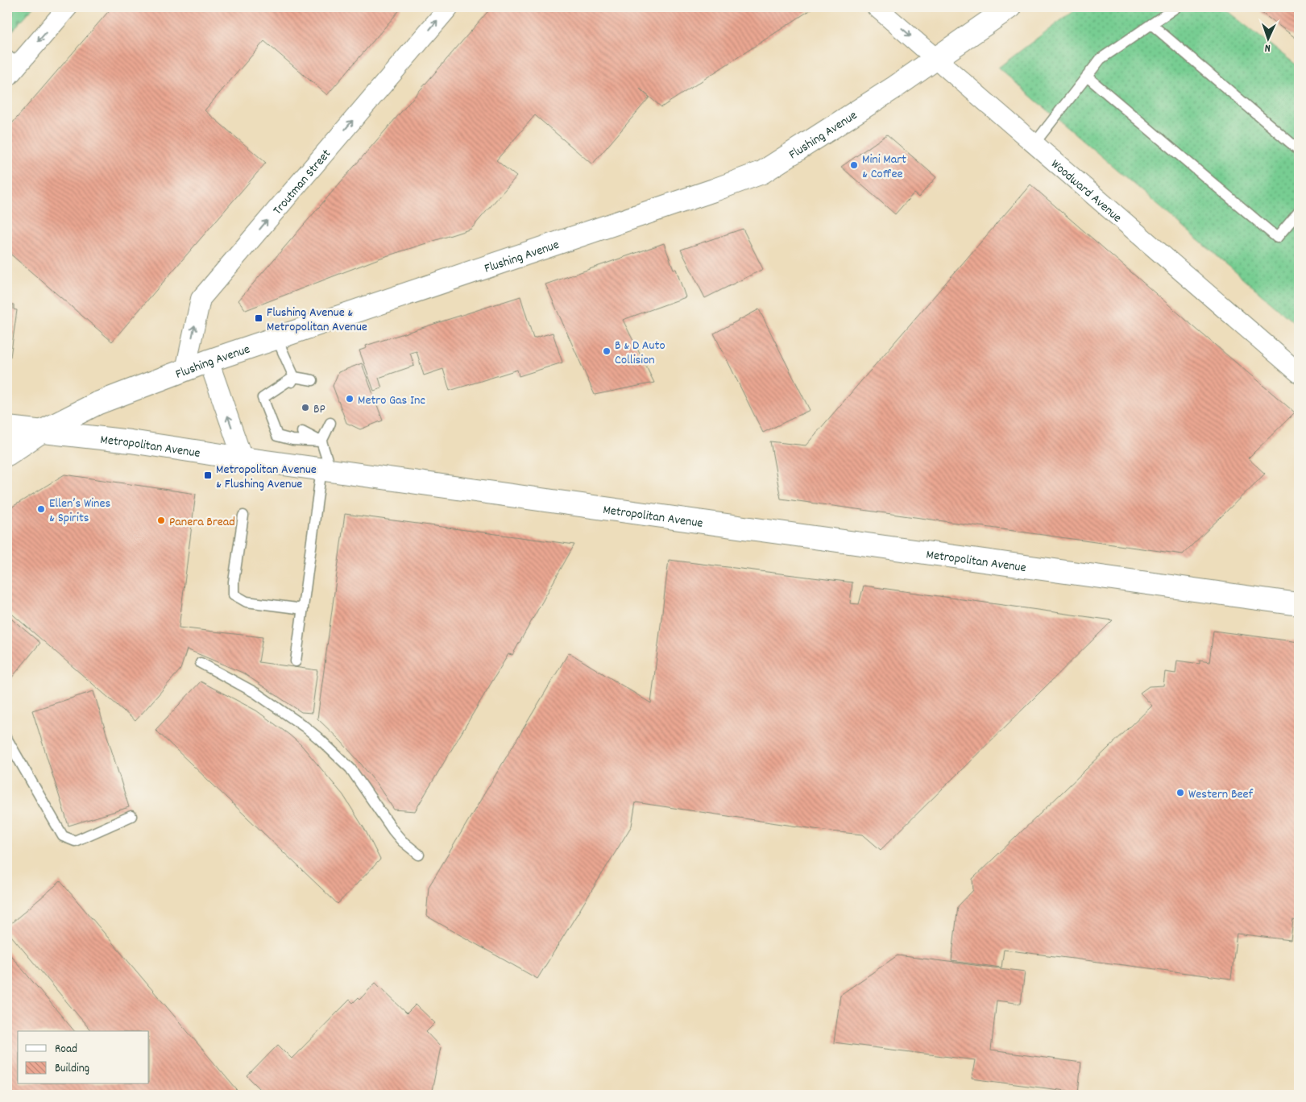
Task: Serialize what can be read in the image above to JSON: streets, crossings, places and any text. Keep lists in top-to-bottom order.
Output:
{
  "streets": {
    "main road": ["Flushing Avenue", "Metropolitan Avenue"],
    "street": ["Troutman Street", "Woodward Avenue"]
  },
  "crossings": [
    ["Flushing Avenue", "Troutman Street"],
    ["Flushing Avenue", "Woodward Avenue"],
    ["Flushing Avenue", "Metropolitan Avenue"]
  ],
  "one_way": ["Troutman Street"],
  "places": {
    "other": [
      "Mini Mart & Coffee",
      "B & D Auto Collision",
      "Metro Gas Inc",
      "BP",
      "Ellen’s Wines & Spirits",
      "Panera Bread",
      "Western Beef"
    ],
    "transit": ["Flushing Avenue & Metropolitan Avenue", "Metropolitan Avenue & Flushing Avenue"]
  },
  "legend": ["Road", "Building"],
  "north": "bottom"
}
